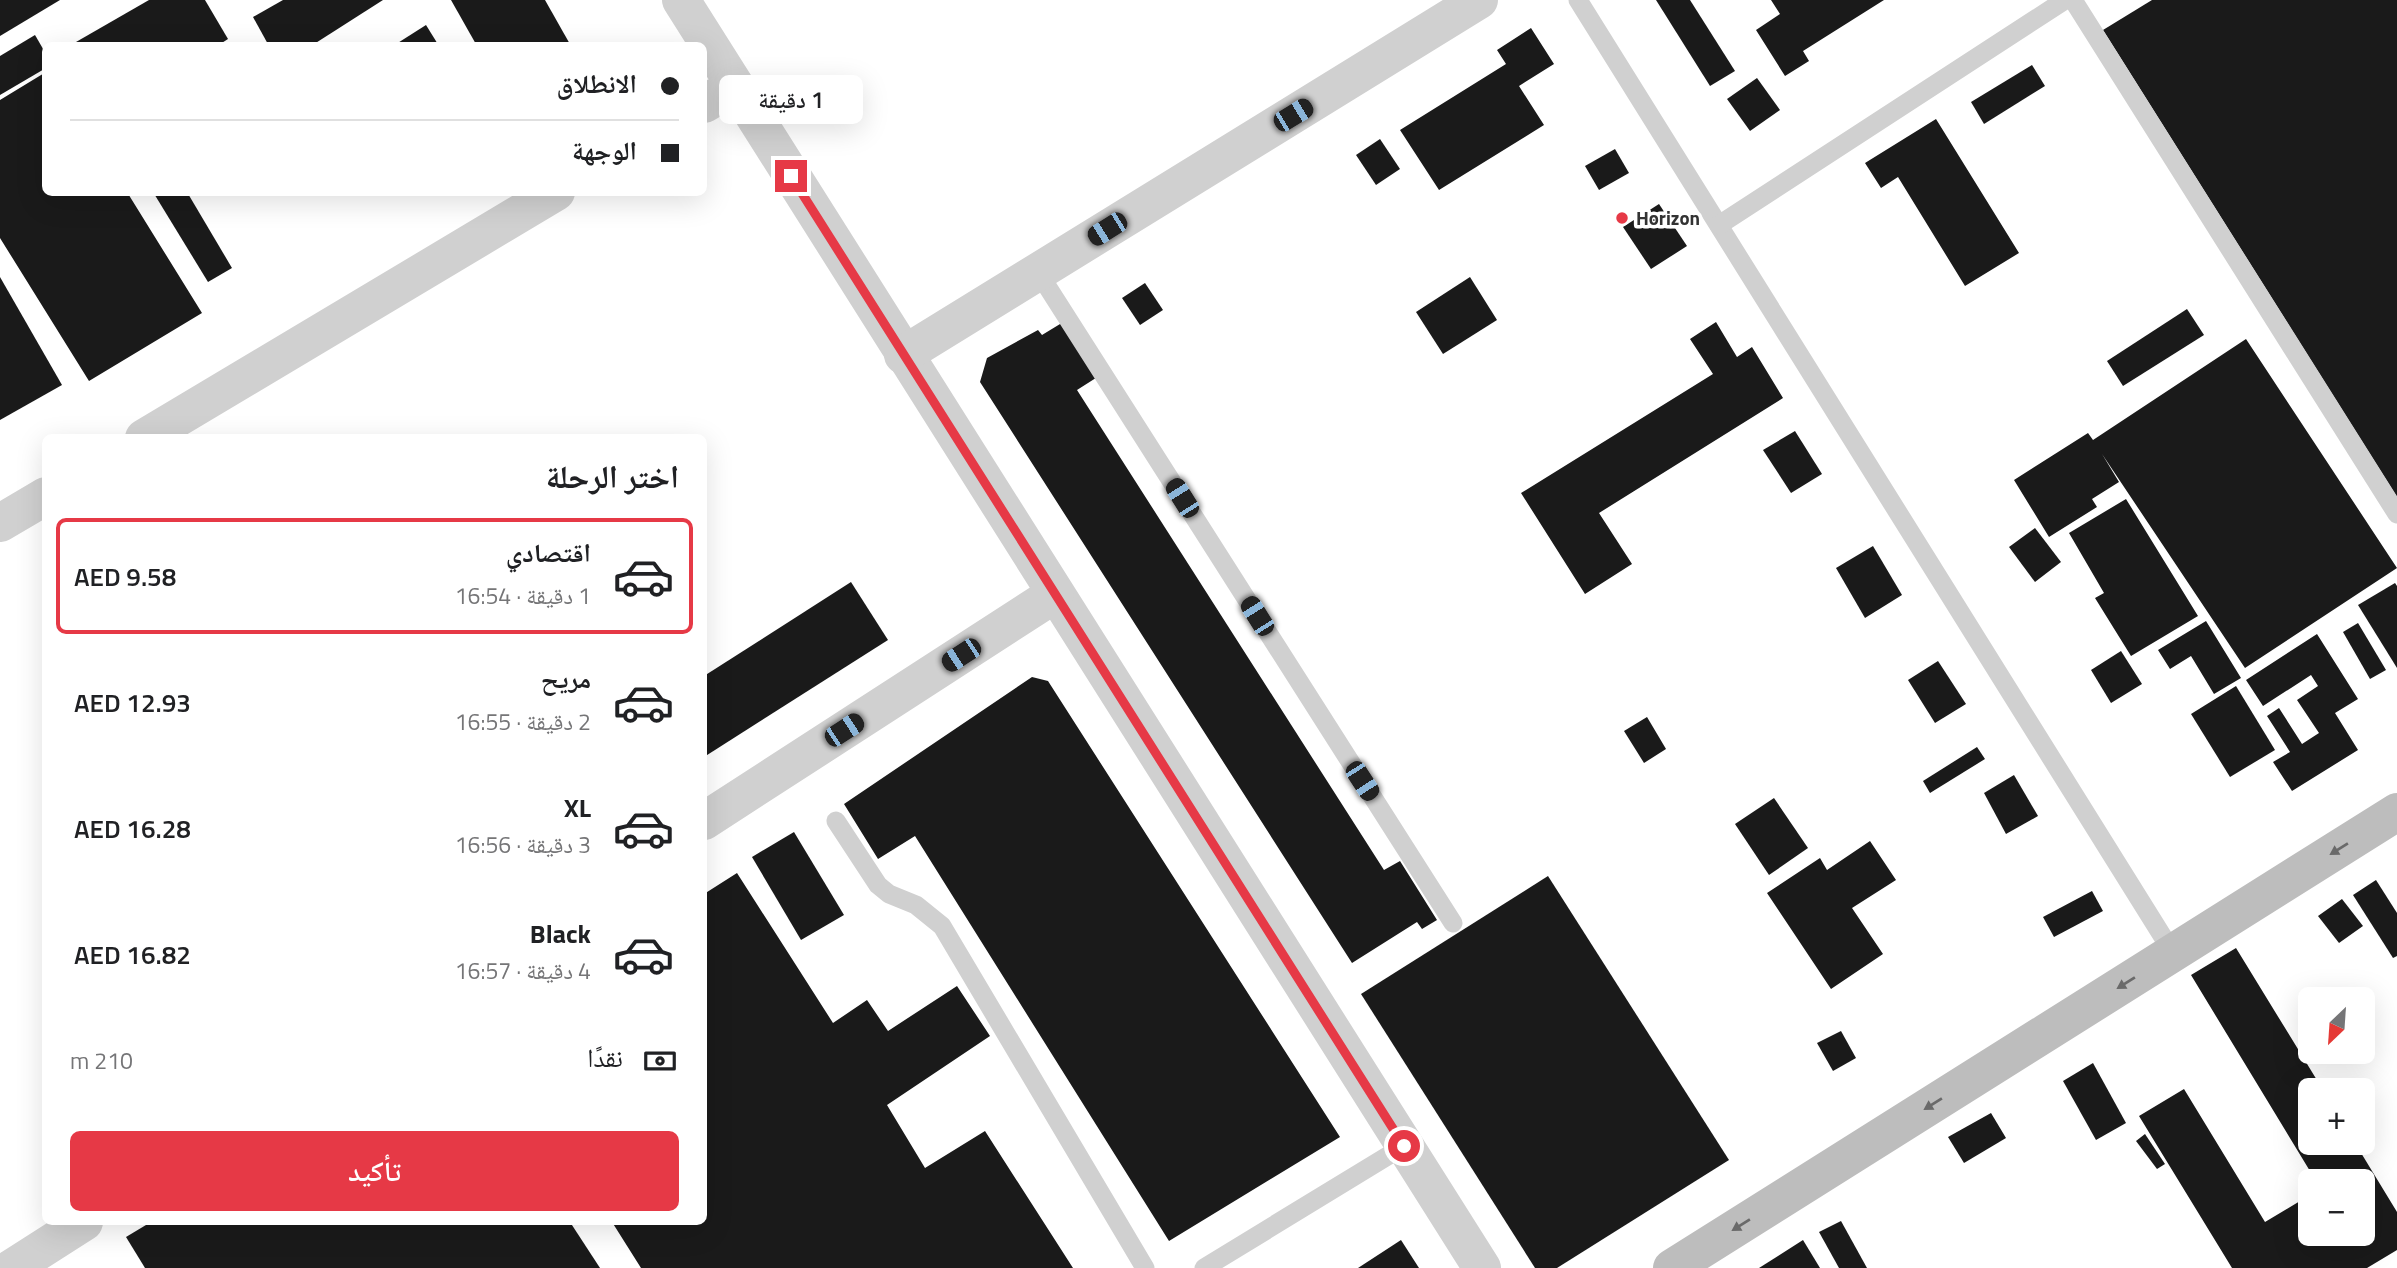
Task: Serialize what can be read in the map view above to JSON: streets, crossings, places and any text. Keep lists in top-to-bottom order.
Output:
{
  "places": ["Horizon"],
  "north": "bottom left",
  "page": {
    "banner": ["الانطلاق", "الوجهة"],
    "bubble": "1 دقيقة",
    "heading": "اختر الرحلة",
    "list": [
      {
        "name": "اقتصادي",
        "note": "1 دقيقة · 16:54",
        "value": "AED 9.58"
      },
      {
        "name": "مريح",
        "note": "2 دقيقة · 16:55",
        "value": "AED 12.93"
      },
      {
        "name": "XL",
        "note": "3 دقيقة · 16:56",
        "value": "AED 16.28"
      },
      {
        "name": "Black",
        "note": "4 دقيقة · 16:57",
        "value": "AED 16.82"
      }
    ],
    "map_buttons": ["+", "−"],
    "pay": ["نقدًا", "210 m"],
    "buttons": "تأكيد"
  }
}
